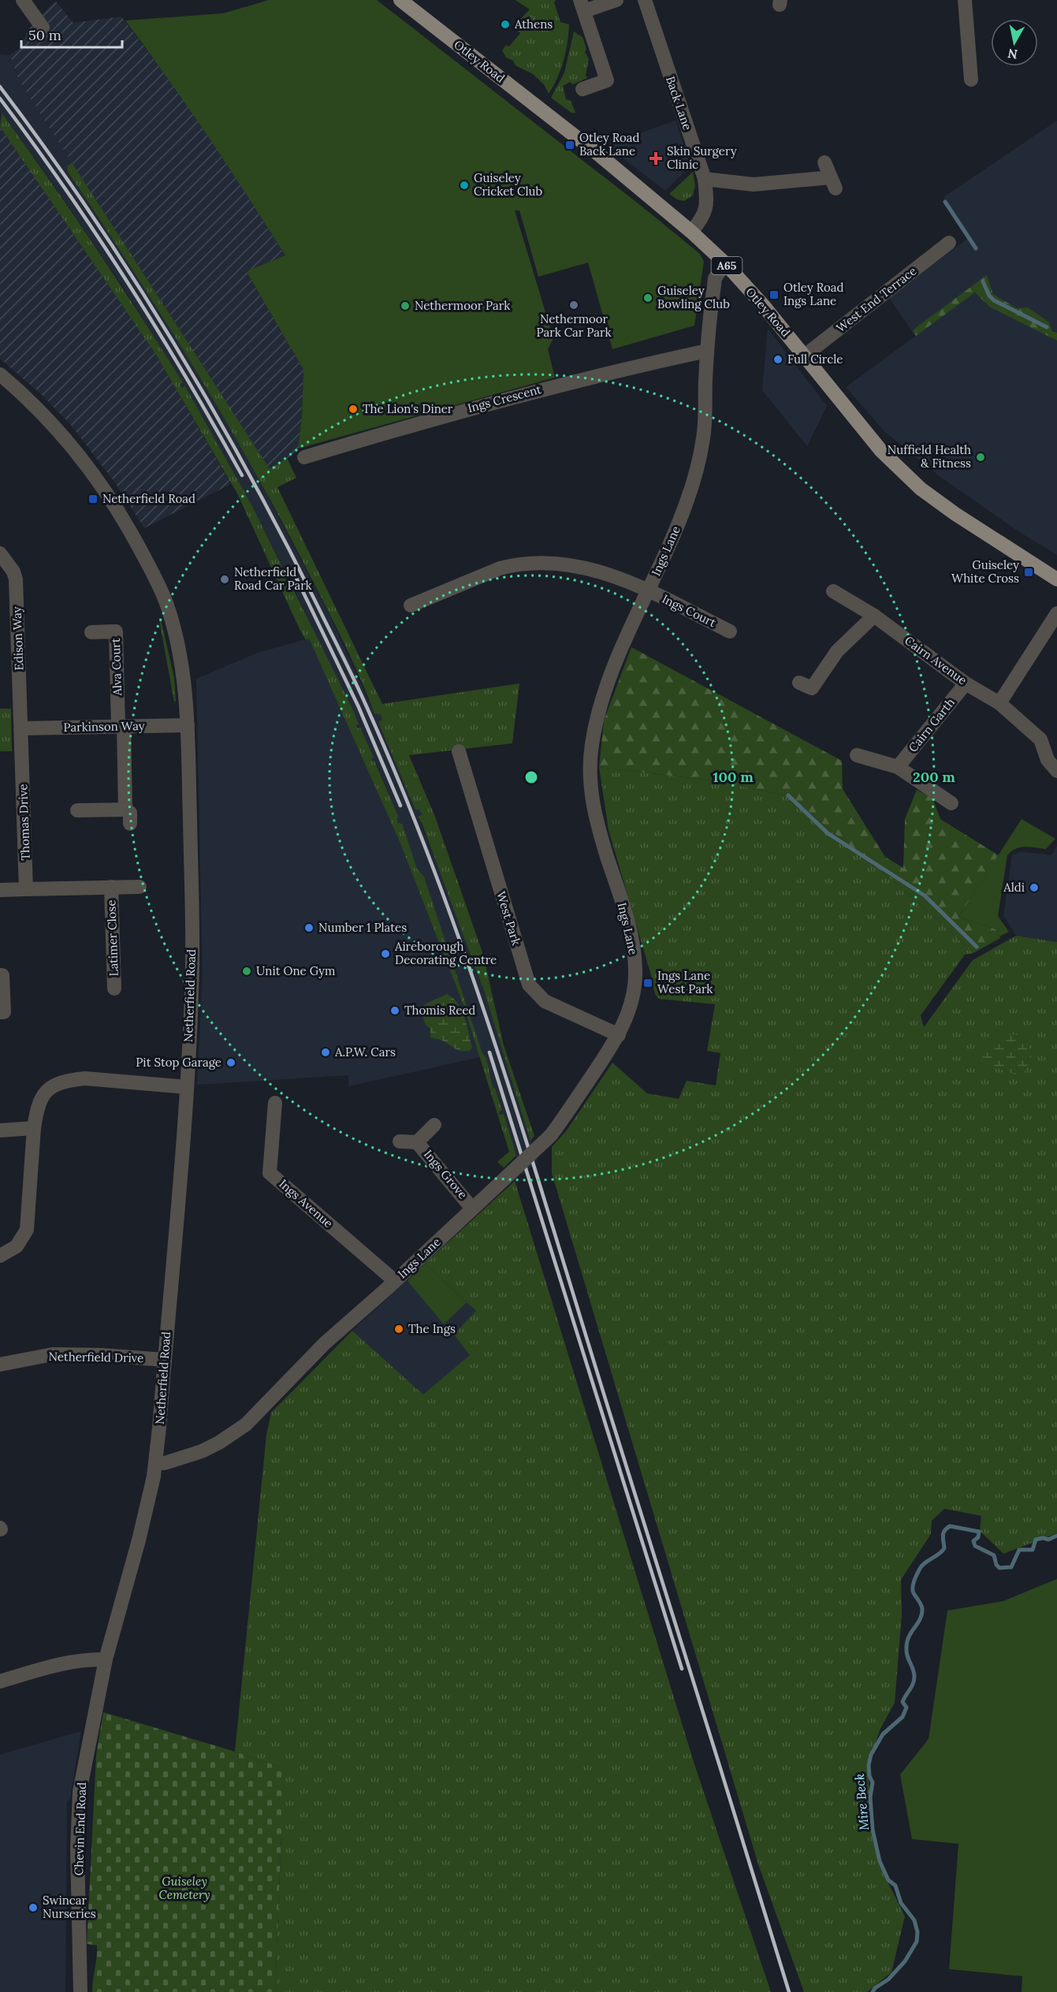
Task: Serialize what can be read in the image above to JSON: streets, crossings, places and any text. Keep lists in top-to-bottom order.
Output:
{
  "streets": {
    "main road": ["Otley Road", "A65"],
    "street": [
      "Back Lane",
      "West End Terrace",
      "Ings Crescent",
      "Ings Lane",
      "Ings Court",
      "Edison Way",
      "Cairn Avenue",
      "Alva Court",
      "Cairn Garth",
      "Parkinson Way",
      "Thomas Drive",
      "West Park",
      "Latimer Close",
      "Netherfield Road",
      "Ings Grove",
      "Ings Avenue",
      "Netherfield Drive",
      "Chevin End Road"
    ]
  },
  "crossings": [
    ["Otley Road", "Back Lane"],
    ["Otley Road", "West End Terrace"],
    ["Otley Road", "Ings Lane"],
    ["Ings Crescent", "Ings Lane"],
    ["Ings Lane", "Ings Court"],
    ["Ings Lane", "West Park"],
    ["Ings Lane", "Netherfield Road"],
    ["Ings Lane", "Ings Grove"],
    ["Ings Lane", "Ings Avenue"],
    ["Edison Way", "Parkinson Way"],
    ["Edison Way", "Thomas Drive"],
    ["Cairn Avenue", "Cairn Garth"],
    ["Alva Court", "Parkinson Way"],
    ["Parkinson Way", "Thomas Drive"],
    ["Parkinson Way", "Netherfield Road"],
    ["Thomas Drive", "Latimer Close"],
    ["Netherfield Road", "Netherfield Drive"],
    ["Netherfield Road", "Chevin End Road"]
  ],
  "water": ["Mire Beck"],
  "parks": ["Guiseley Cemetery"],
  "places": {
    "other": [
      "Athens",
      "Guiseley Cricket Club",
      "Guiseley Bowling Club",
      "Nethermoor Park Car Park",
      "Nethermoor Park",
      "Full Circle",
      "The Lion's Diner",
      "Nuffield Health & Fitness",
      "Netherfield Road Car Park",
      "Aldi",
      "Number 1 Plates",
      "Aireborough Decorating Centre",
      "Unit One Gym",
      "Thomis Reed",
      "A.P.W. Cars",
      "Pit Stop Garage",
      "The Ings",
      "Swincar Nurseries"
    ],
    "transit": [
      "Otley Road Back Lane",
      "Otley Road Ings Lane",
      "Netherfield Road",
      "Guiseley White Cross",
      "Ings Lane West Park"
    ],
    "health": ["Skin Surgery Clinic"]
  },
  "scale_bar": "50 m",
  "north": "bottom",
  "rings": ["100 m", "200 m"]
}
